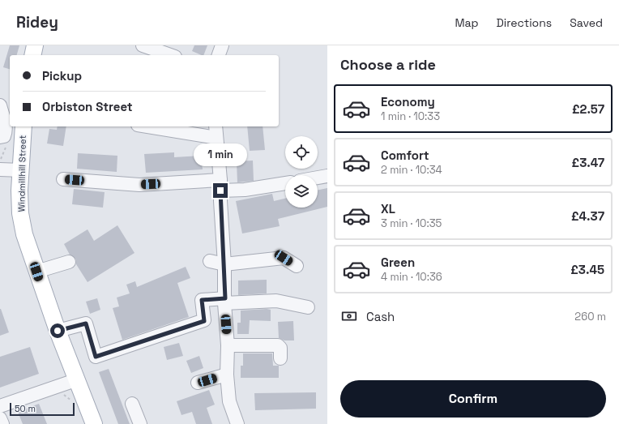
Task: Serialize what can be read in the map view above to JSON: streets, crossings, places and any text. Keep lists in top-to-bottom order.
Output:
{
  "streets": {
    "main road": ["Windmillhill Street"]
  },
  "scale_bar": "50 m",
  "page": {
    "header": "Ridey",
    "nav": ["Map", "Directions", "Saved"],
    "heading": "Choose a ride",
    "banner": ["Pickup", "Orbiston Street"],
    "list": [
      {
        "name": "Economy",
        "note": "1 min · 10:33",
        "value": "£2.57"
      },
      {
        "name": "Comfort",
        "note": "2 min · 10:34",
        "value": "£3.47"
      },
      {
        "name": "XL",
        "note": "3 min · 10:35",
        "value": "£4.37"
      },
      {
        "name": "Green",
        "note": "4 min · 10:36",
        "value": "£3.45"
      }
    ],
    "bubble": "1 min",
    "pay": ["Cash", "260 m"],
    "buttons": "Confirm",
    "scale": "50 m"
  }
}
